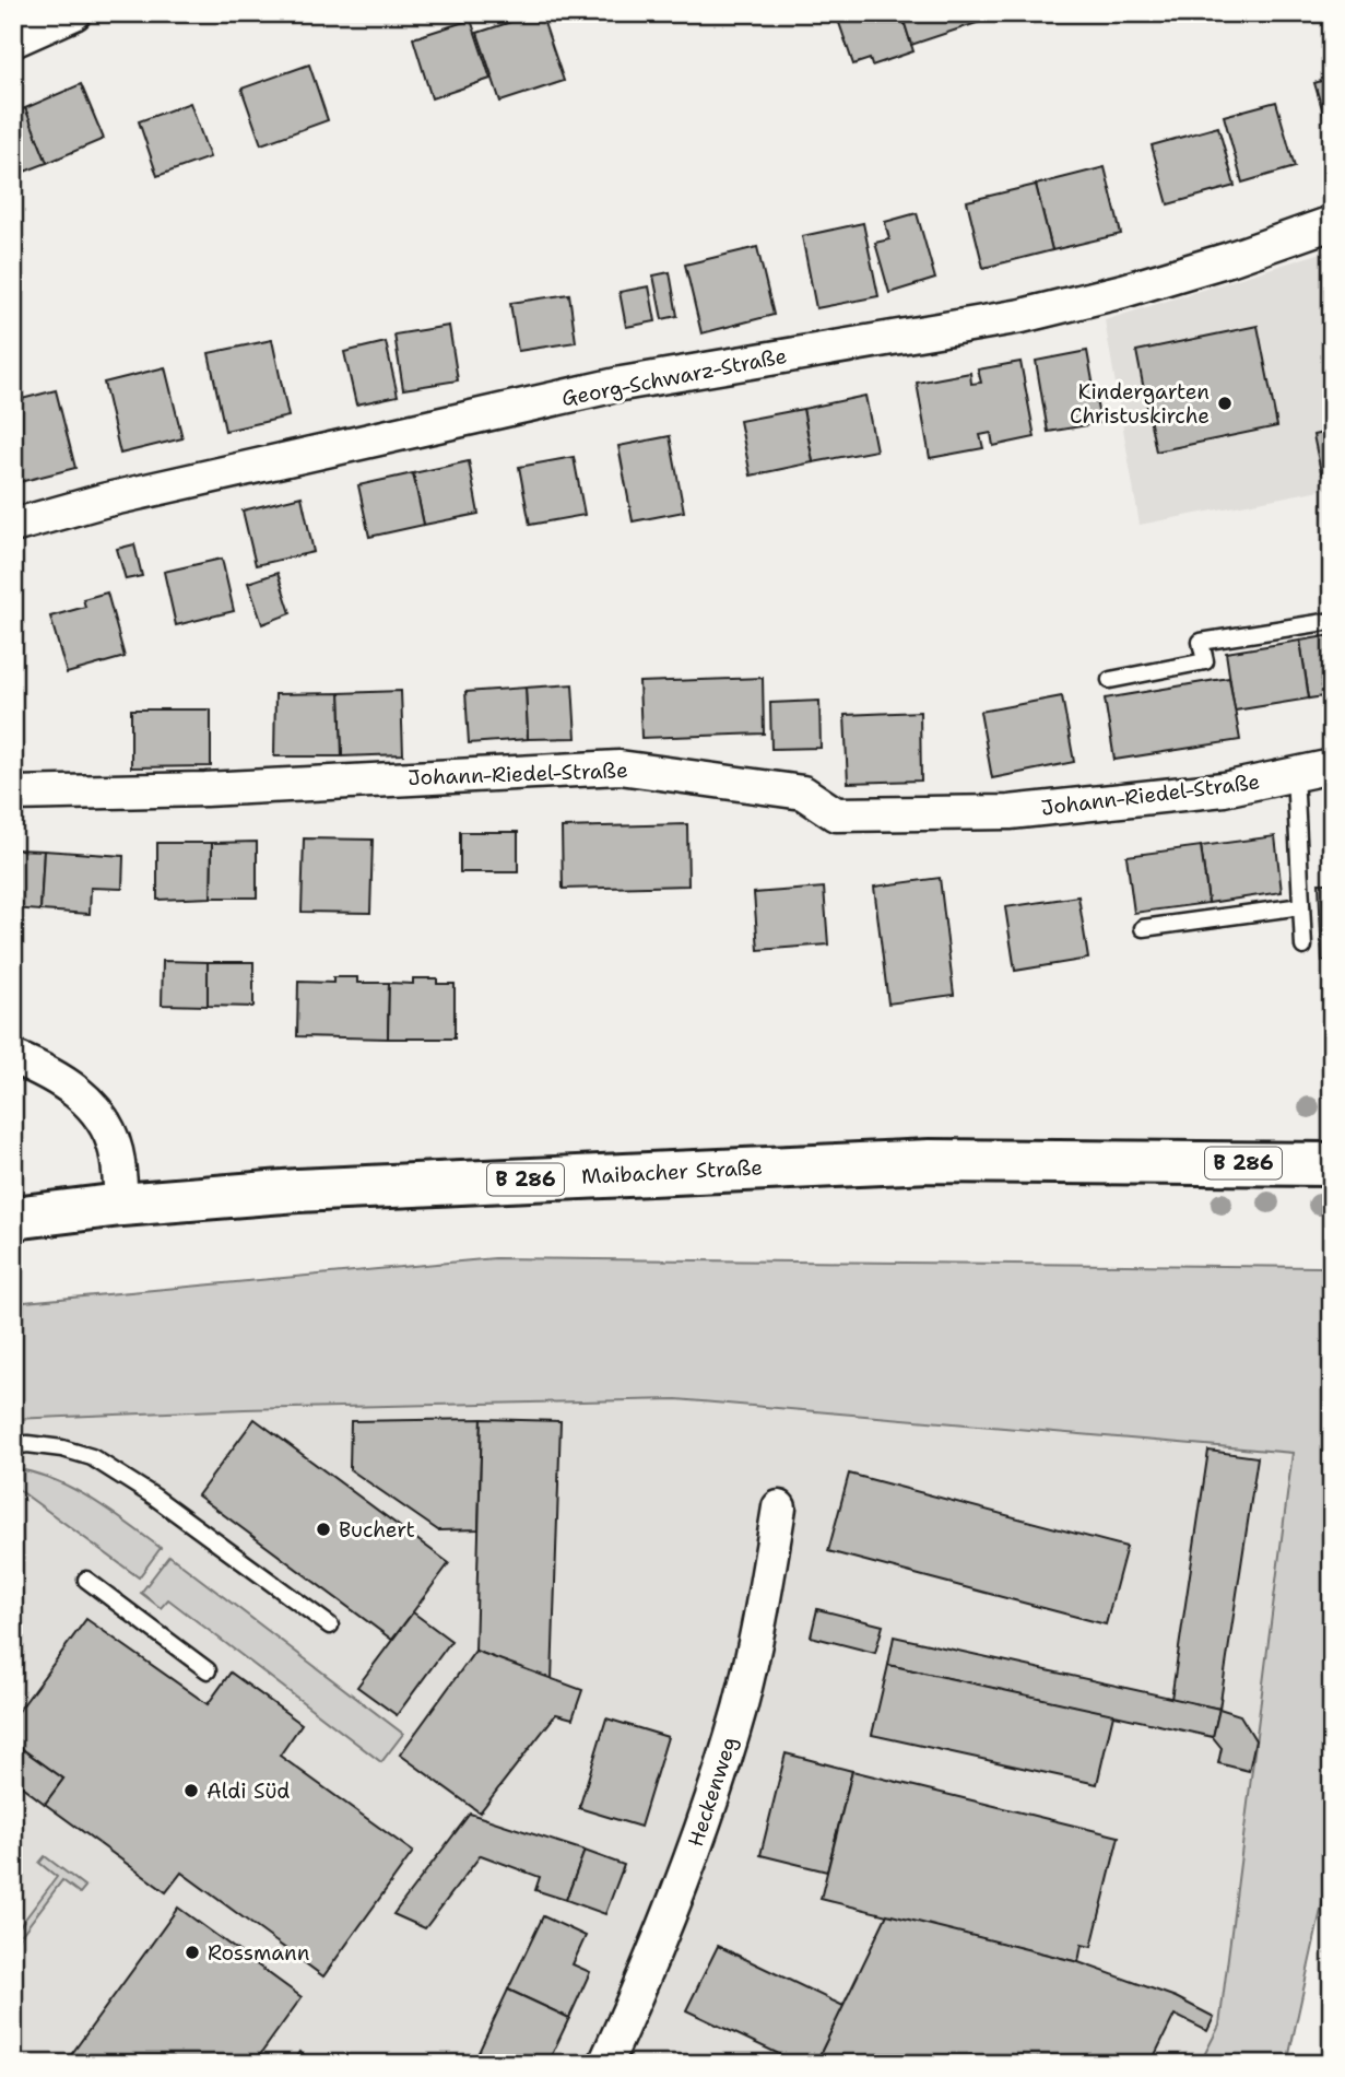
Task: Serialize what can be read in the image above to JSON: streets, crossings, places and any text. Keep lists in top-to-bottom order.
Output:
{
  "streets": {
    "main road": ["B 286", "Maibacher Straße"],
    "street": ["Georg-Schwarz-Straße", "Johann-Riedel-Straße", "Heckenweg"]
  },
  "crossings": [
    ["B 286", "Maibacher Straße"]
  ],
  "places": [
    "Kindergarten Christuskirche",
    "Buchert",
    "Aldi Süd",
    "Rossmann"
  ]
}
